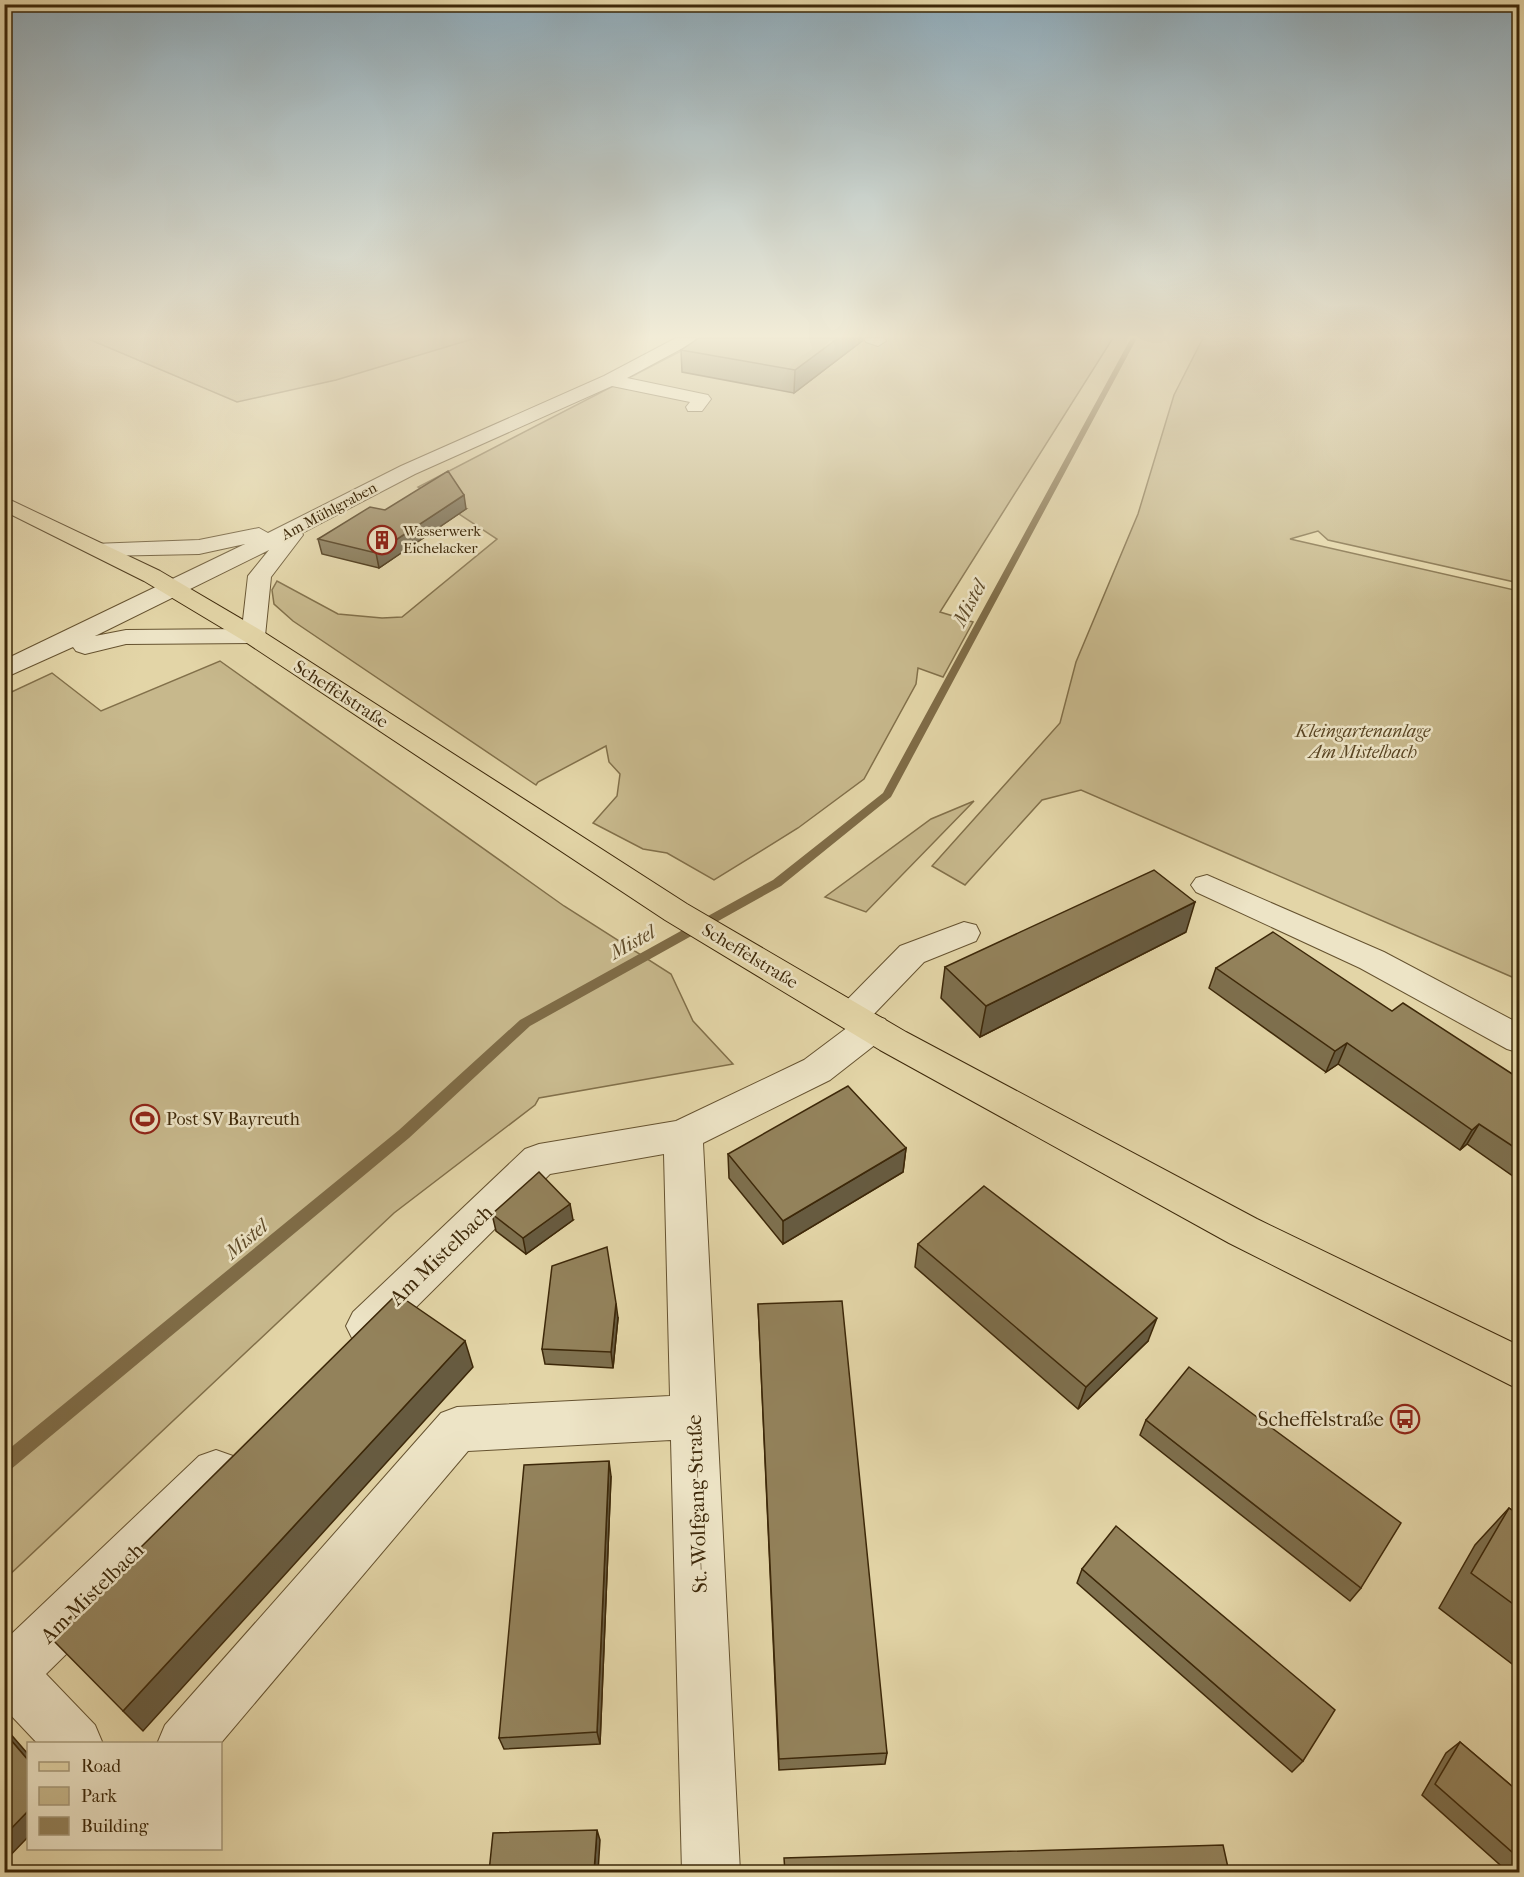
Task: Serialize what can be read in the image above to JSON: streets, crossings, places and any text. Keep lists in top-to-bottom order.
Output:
{
  "streets": {
    "main road": ["Scheffelstraße"],
    "street": ["Am Mühlgraben", "Am Mistelbach", "St.-Wolfgang-Straße"]
  },
  "crossings": [
    ["Am Mühlgraben", "Scheffelstraße"],
    ["Scheffelstraße", "Am Mistelbach"],
    ["Am Mistelbach", "St.-Wolfgang-Straße"]
  ],
  "water": ["Mistel"],
  "parks": ["Kleingartenanlage Am Mistelbach"],
  "places": {
    "building": ["Wasserwerk Eichelacker"],
    "sports": ["Post SV Bayreuth"],
    "bus stop": ["Scheffelstraße"]
  },
  "legend": ["Road", "Park", "Building"]
}
